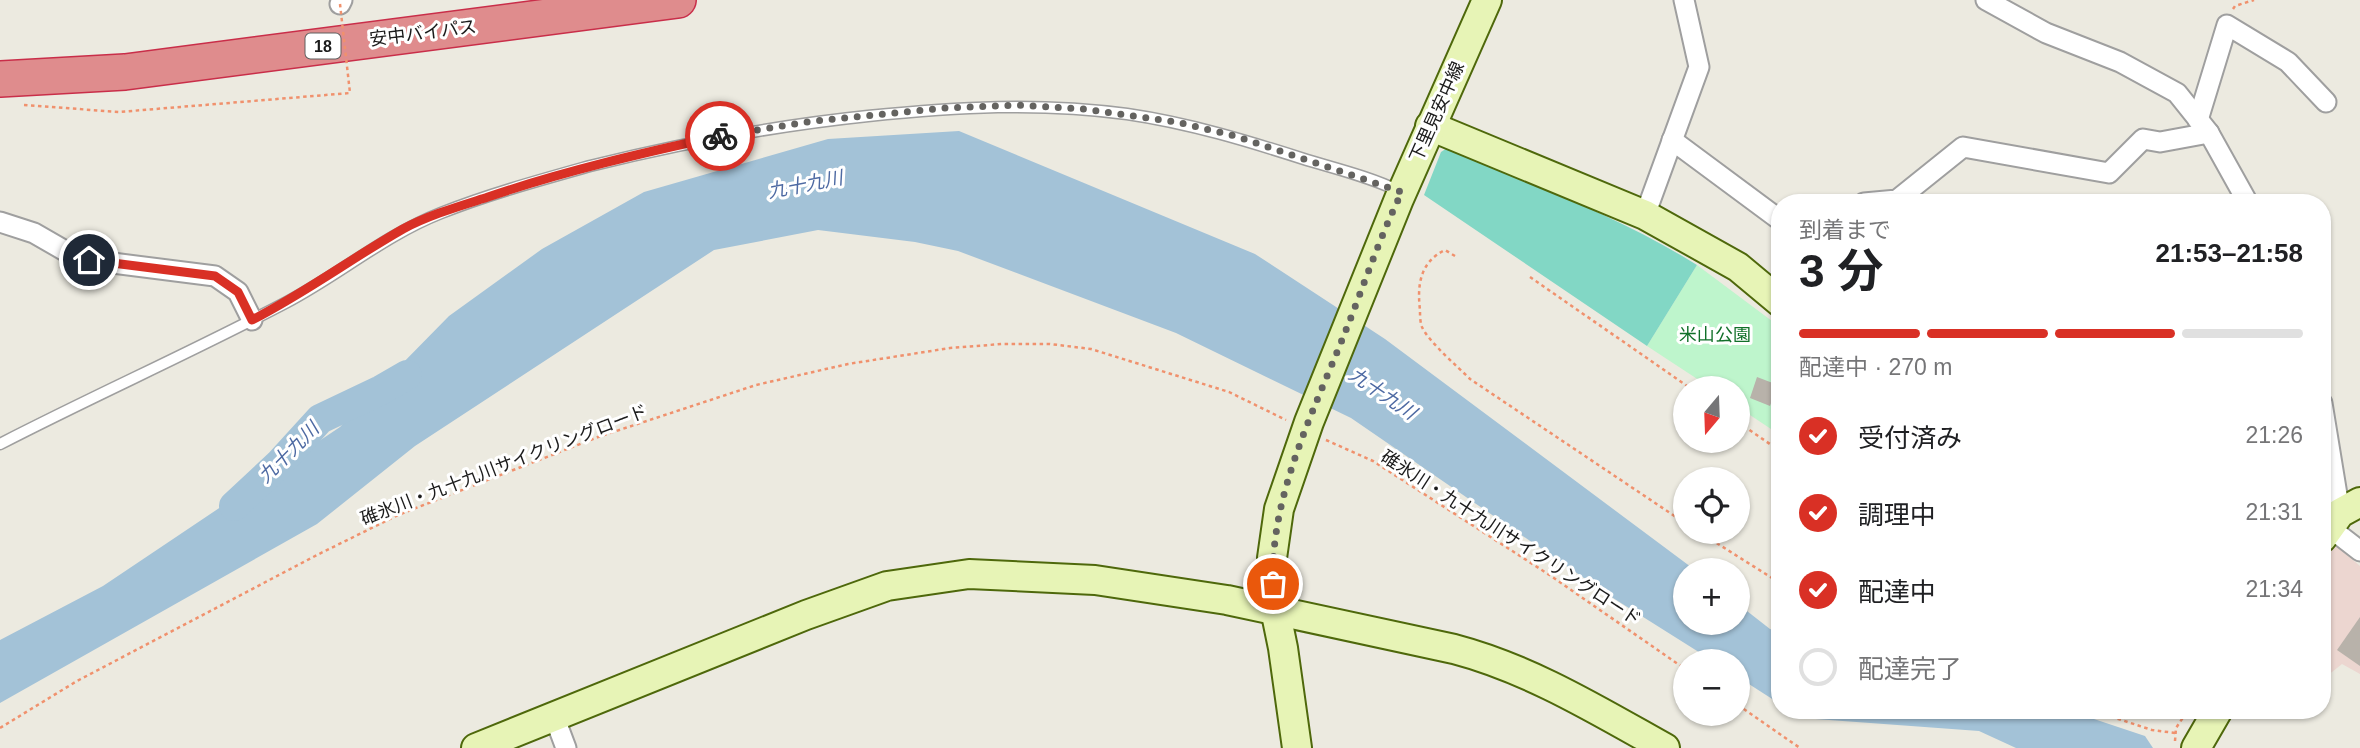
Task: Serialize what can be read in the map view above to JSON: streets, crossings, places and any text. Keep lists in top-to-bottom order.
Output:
{
  "streets": {
    "highway": ["安中バイパス", "18"],
    "street": ["下里見安中線"],
    "path": ["碓氷川・九十九川サイクリングロード"]
  },
  "crossings": [
    ["下里見安中線", "碓氷川・九十九川サイクリングロード"]
  ],
  "water": ["九十九川"],
  "parks": ["米山公園"],
  "north": "bottom",
  "page": {
    "heading": ["3 分", "到着まで", "21:53–21:58"],
    "bar": "配達中 · 270 m",
    "map_buttons": ["+", "−"],
    "list": [
      ["受付済み", "21:26"],
      ["調理中", "21:31"],
      ["配達中", "21:34"],
      "配達完了"
    ]
  }
}
